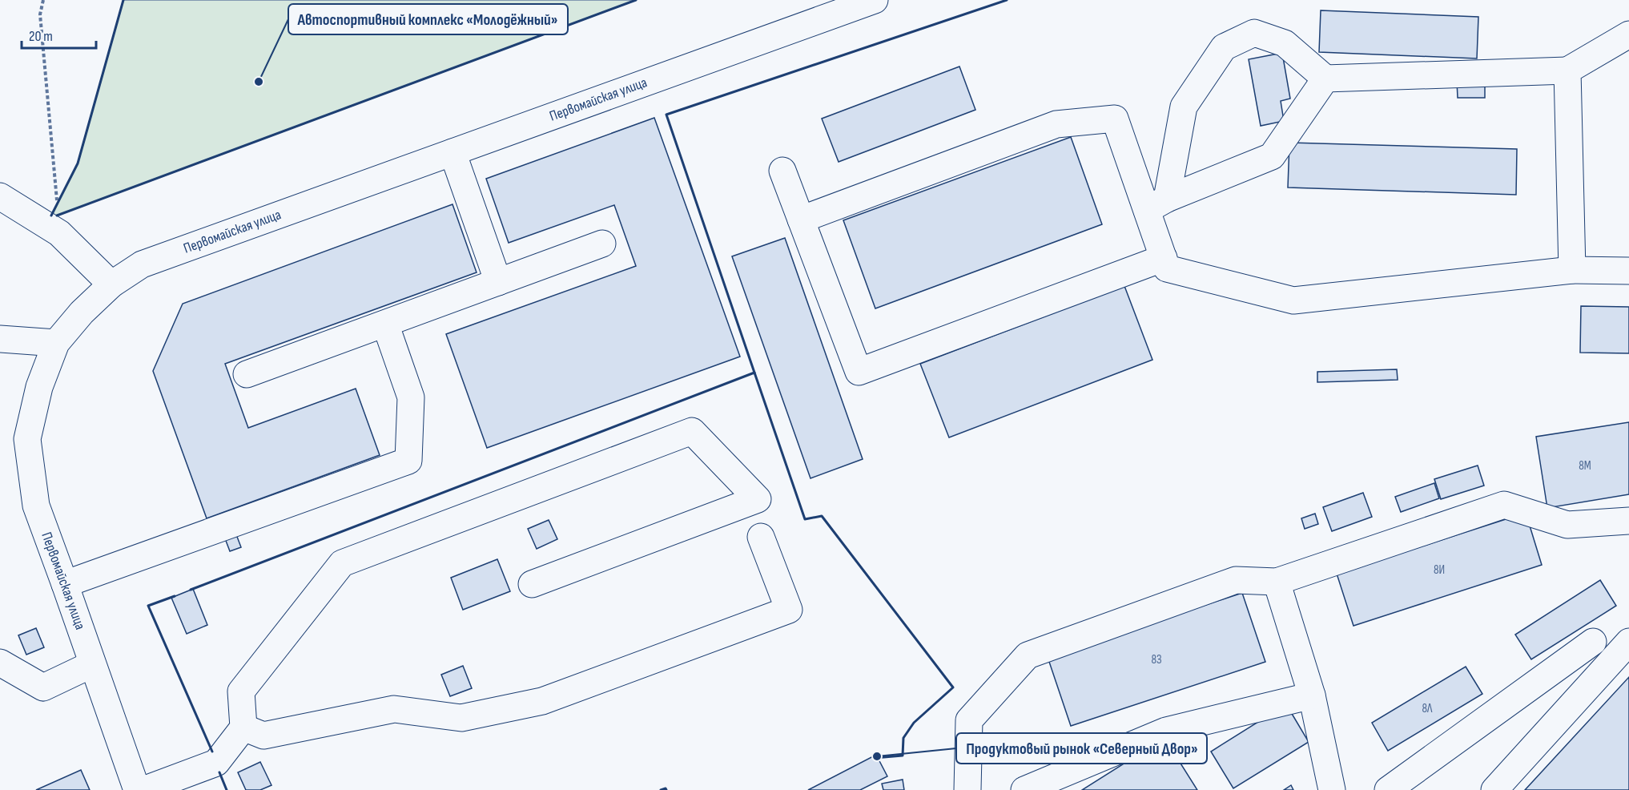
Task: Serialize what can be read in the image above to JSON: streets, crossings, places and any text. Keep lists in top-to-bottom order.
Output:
{
  "streets": {
    "street": ["Первомайская улица"]
  },
  "places": ["Автоспортивный комплекс «Молодёжный»", "Продуктовый рынок «Северный Двор»"],
  "house_numbers": [
    "8М",
    "8И",
    "8З",
    "8Л"
  ],
  "scale_bar": "20 m"
}
